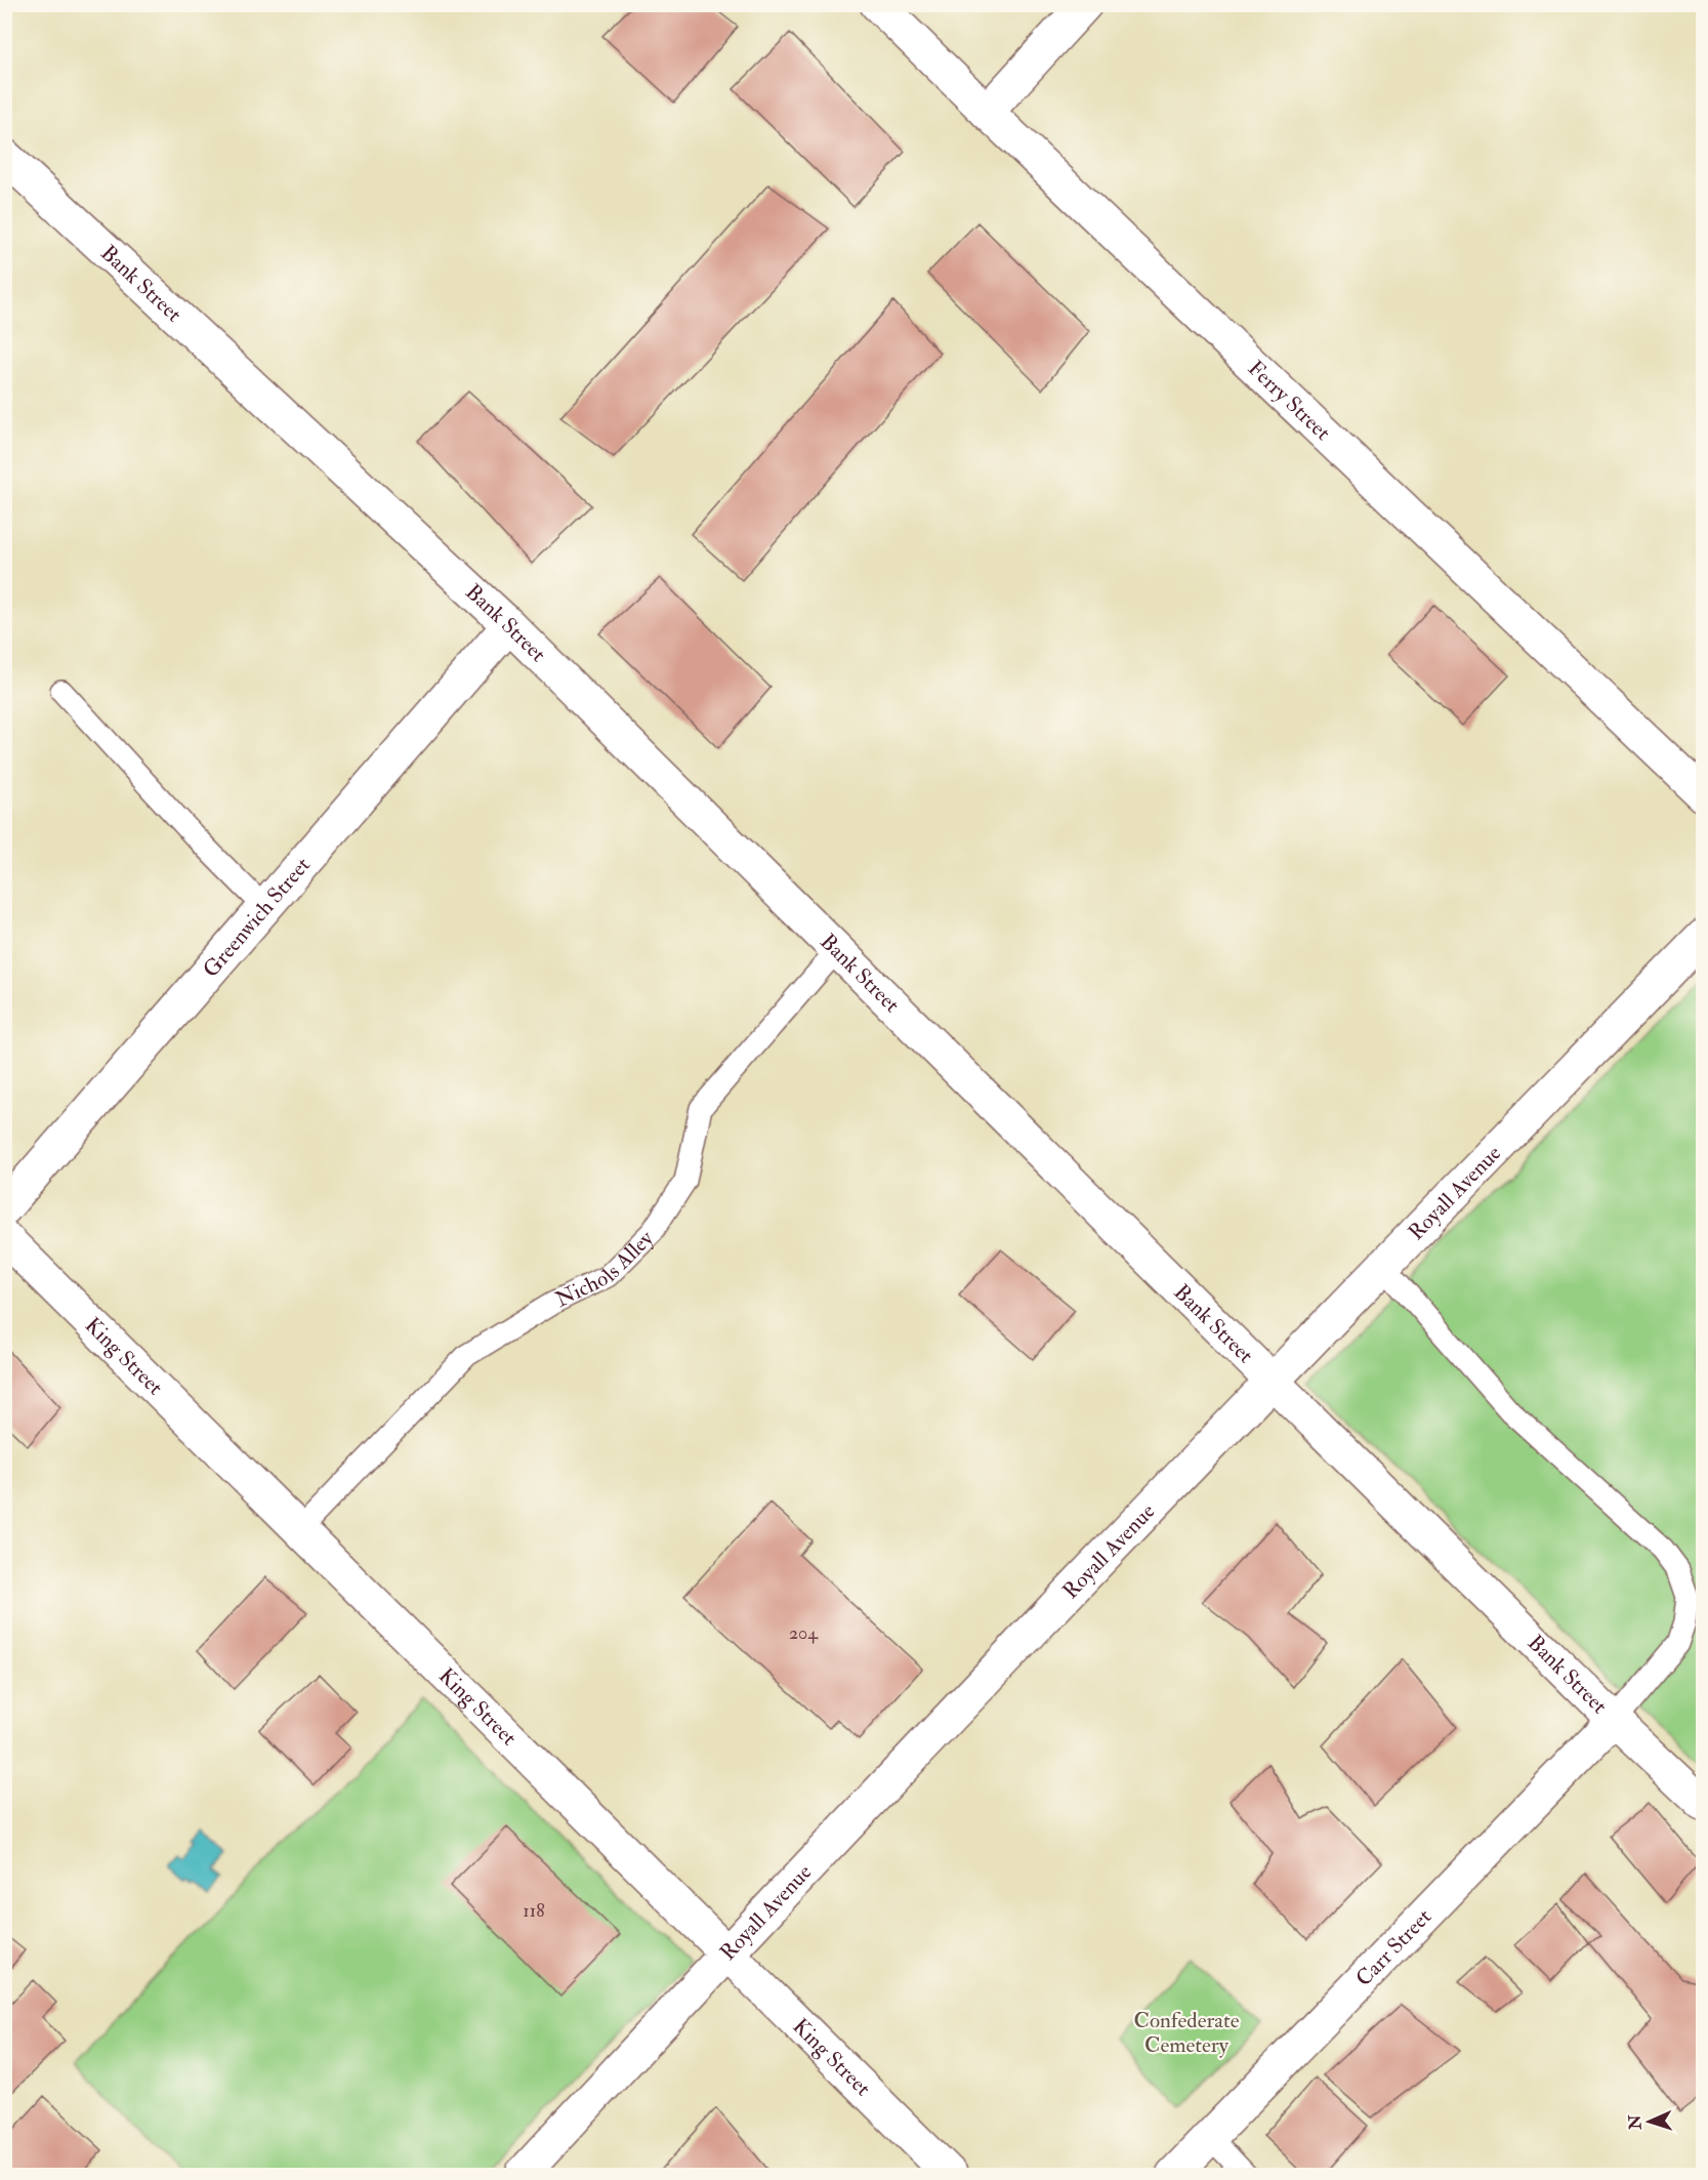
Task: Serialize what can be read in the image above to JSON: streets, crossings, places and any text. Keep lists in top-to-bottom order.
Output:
{
  "streets": {
    "street": [
      "Bank Street",
      "Ferry Street",
      "Greenwich Street",
      "Royall Avenue",
      "King Street",
      "Carr Street"
    ],
    "lane": ["Nichols Alley"]
  },
  "crossings": [
    ["Bank Street", "Greenwich Street"],
    ["Bank Street", "Royall Avenue"],
    ["Bank Street", "Nichols Alley"],
    ["Bank Street", "Carr Street"],
    ["Royall Avenue", "King Street"],
    ["Nichols Alley", "King Street"]
  ],
  "parks": ["Confederate Cemetery"],
  "house_numbers": ["204", "118"],
  "north": "left"
}
